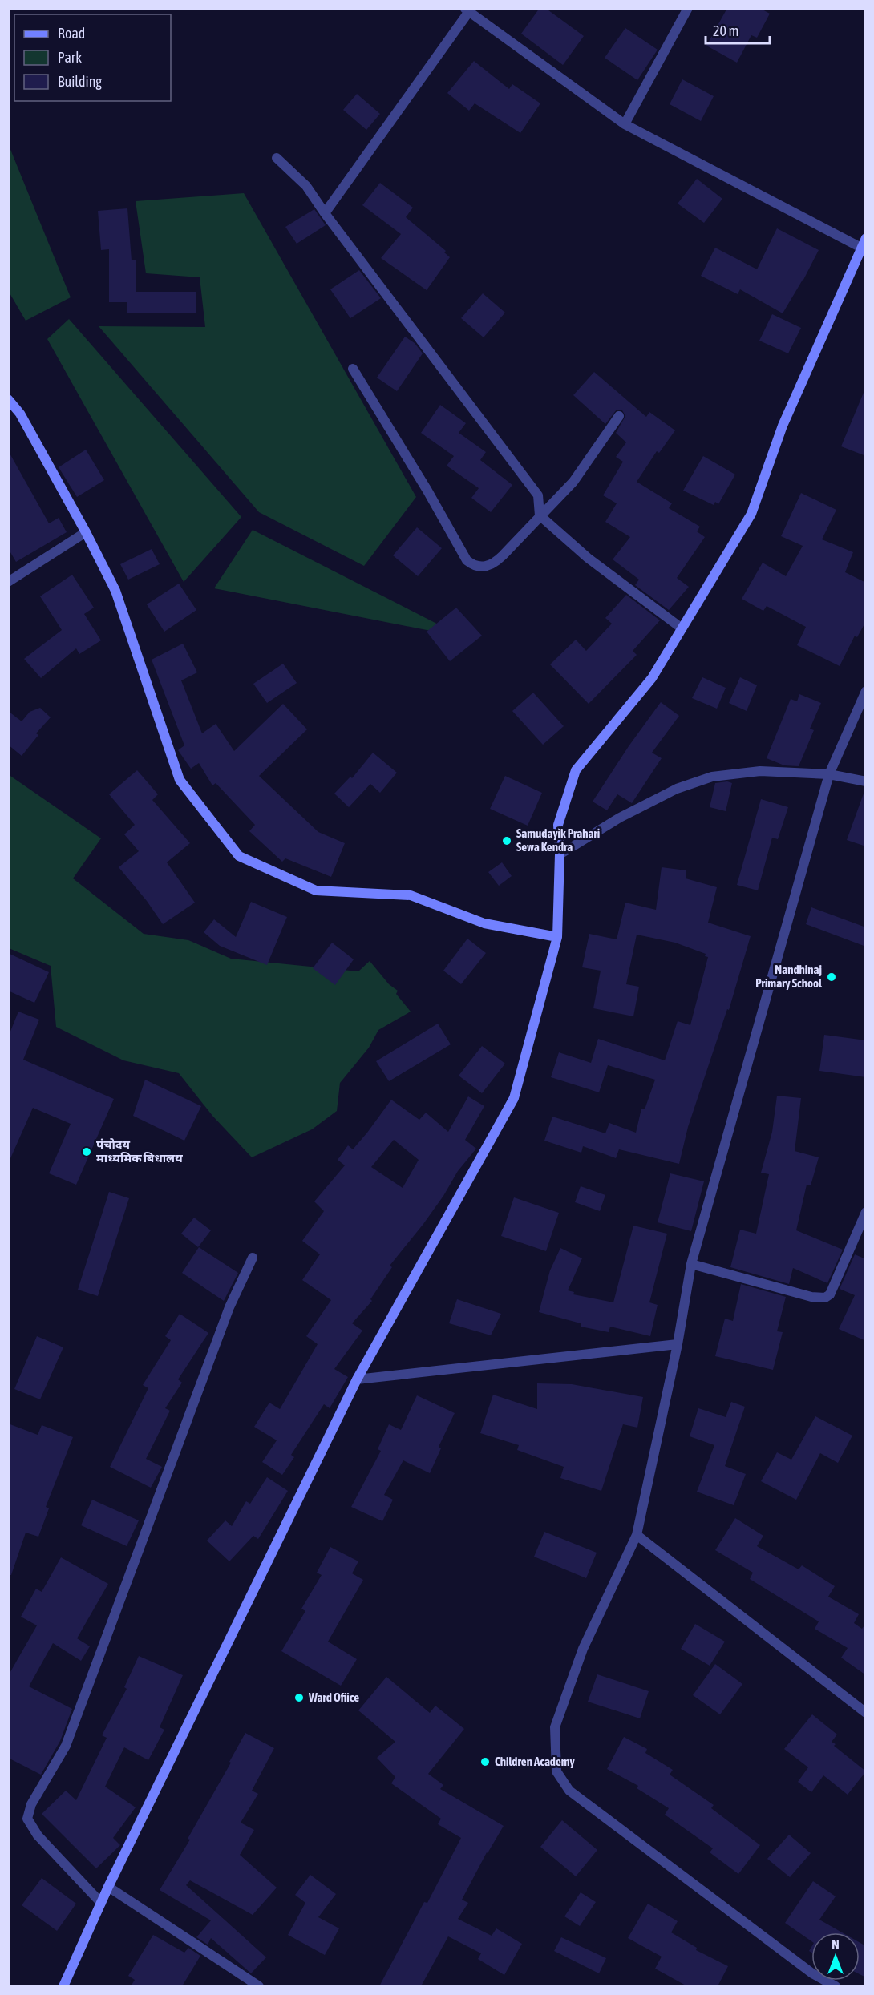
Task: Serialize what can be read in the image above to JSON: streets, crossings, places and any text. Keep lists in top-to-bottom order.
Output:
{
  "places": [
    "Samudayik Prahari Sewa Kendra",
    "Nandhinaj Primary School",
    "पंचोदय माध्यमिक बिधालय",
    "Ward Ofiice",
    "Children Academy"
  ],
  "legend": ["Road", "Park", "Building"],
  "scale_bar": "20 m",
  "north": "top"
}
